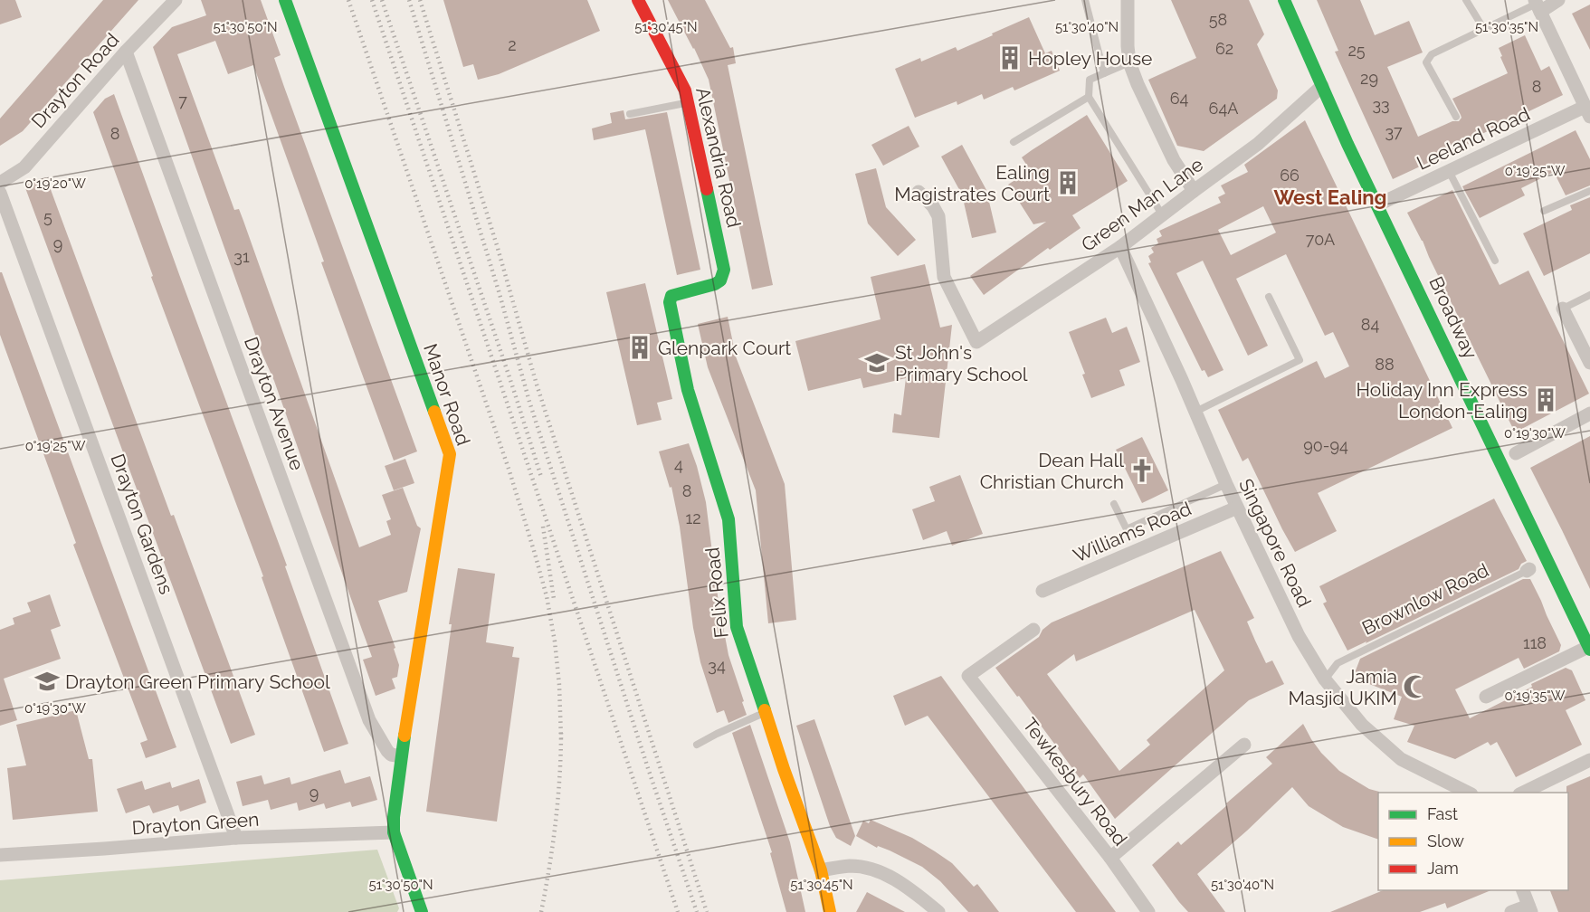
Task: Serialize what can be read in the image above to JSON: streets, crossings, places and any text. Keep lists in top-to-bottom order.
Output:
{
  "streets": {
    "street": [
      "Drayton Road",
      "Leeland Road",
      "Alexandria Road",
      "Green Man Lane",
      "Broadway",
      "Manor Road",
      "Drayton Avenue",
      "Drayton Gardens",
      "Williams Road",
      "Singapore Road",
      "Felix Road",
      "Tewkesbury Road",
      "Drayton Green"
    ],
    "lane": ["Brownlow Road"]
  },
  "crossings": [
    ["Drayton Road", "Drayton Avenue"],
    ["Leeland Road", "Broadway"],
    ["Alexandria Road", "Felix Road"],
    ["Green Man Lane", "Broadway"],
    ["Green Man Lane", "Singapore Road"],
    ["Broadway", "Brownlow Road"],
    ["Manor Road", "Drayton Avenue"],
    ["Manor Road", "Drayton Green"],
    ["Drayton Gardens", "Drayton Green"],
    ["Williams Road", "Singapore Road"],
    ["Singapore Road", "Brownlow Road"]
  ],
  "districts": ["West Ealing"],
  "places": {
    "building": [
      "Hopley House",
      "Ealing Magistrates Court",
      "Glenpark Court",
      "Holiday Inn Express London-Ealing"
    ],
    "school or university": ["St John's Primary School", "Drayton Green Primary School"],
    "church": ["Dean Hall Christian Church"],
    "mosque": ["Jamia Masjid UKIM"]
  },
  "house_numbers": [
    "58",
    "2",
    "62",
    "25",
    "29",
    "8",
    "64",
    "7",
    "33",
    "64A",
    "37",
    "8",
    "66",
    "5",
    "70A",
    "9",
    "31",
    "84",
    "88",
    "90-94",
    "4",
    "8",
    "12",
    "118",
    "34",
    "9"
  ],
  "legend": ["Fast", "Slow", "Jam"],
  "coordinates": [
    "51°30'50\"N",
    "51°30'45\"N",
    "51°30'40\"N",
    "51°30'35\"N",
    "0°19'25\"W",
    "0°19'20\"W",
    "0°19'30\"W",
    "0°19'35\"W"
  ]
}
